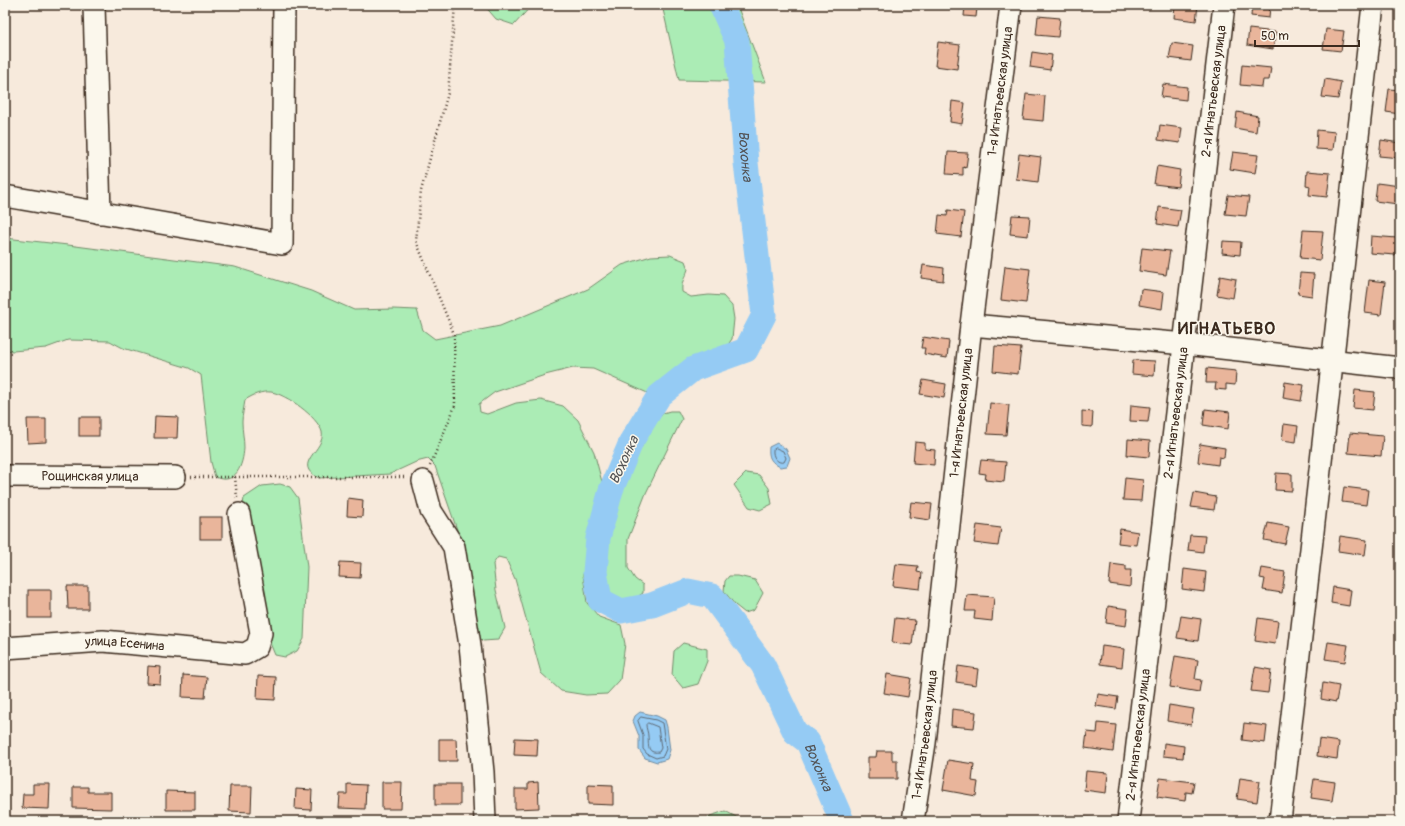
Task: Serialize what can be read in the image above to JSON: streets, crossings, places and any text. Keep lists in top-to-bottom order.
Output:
{
  "streets": {
    "street": [
      "1-я Игнатьевская улица",
      "2-я Игнатьевская улица",
      "Рощинская улица",
      "улица Есенина"
    ]
  },
  "districts": ["ИГНАТЬЕВО"],
  "water": ["Вохонка"],
  "scale_bar": "50 m"
}
